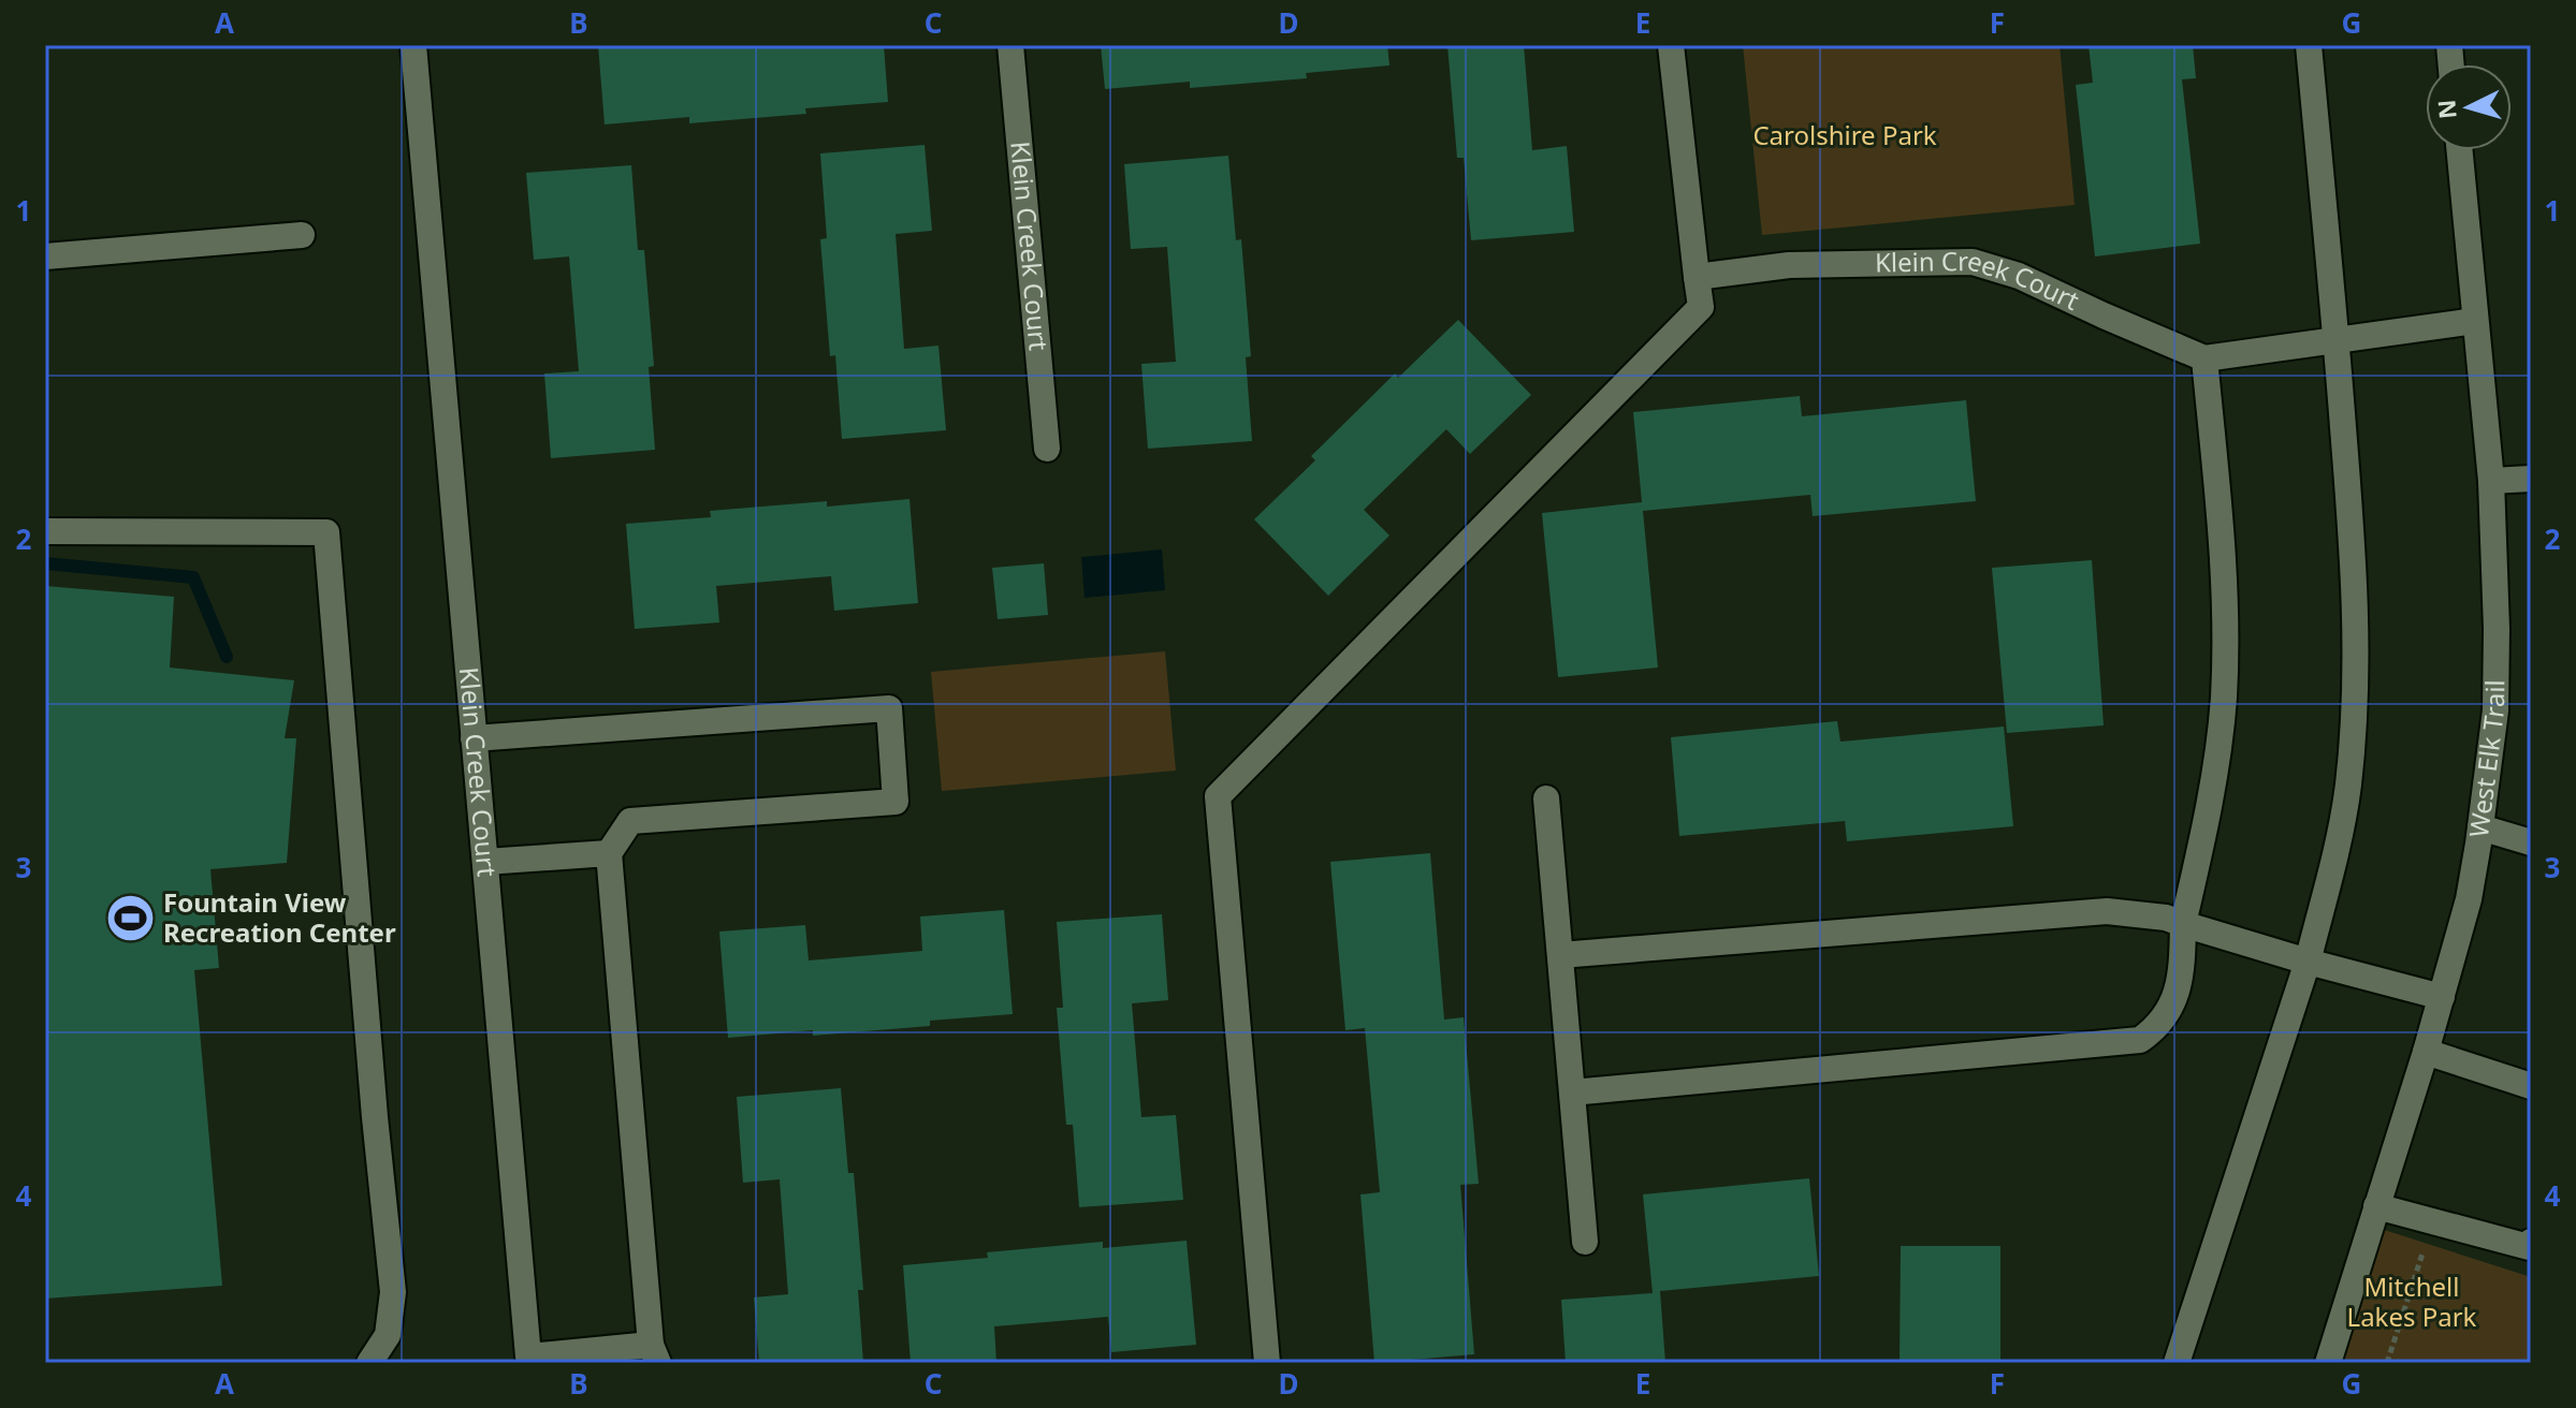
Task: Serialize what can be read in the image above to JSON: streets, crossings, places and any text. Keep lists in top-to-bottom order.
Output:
{
  "streets": {
    "street": ["Klein Creek Court", "West Elk Trail"]
  },
  "parks": ["Carolshire Park", "Mitchell Lakes Park"],
  "places": {
    "sports": ["Fountain View Recreation Center"]
  },
  "north": "left",
  "grid": {
    "columns": [
      "A",
      "B",
      "C",
      "D",
      "E",
      "F",
      "G"
    ],
    "rows": [
      "1",
      "2",
      "3",
      "4"
    ]
  }
}
